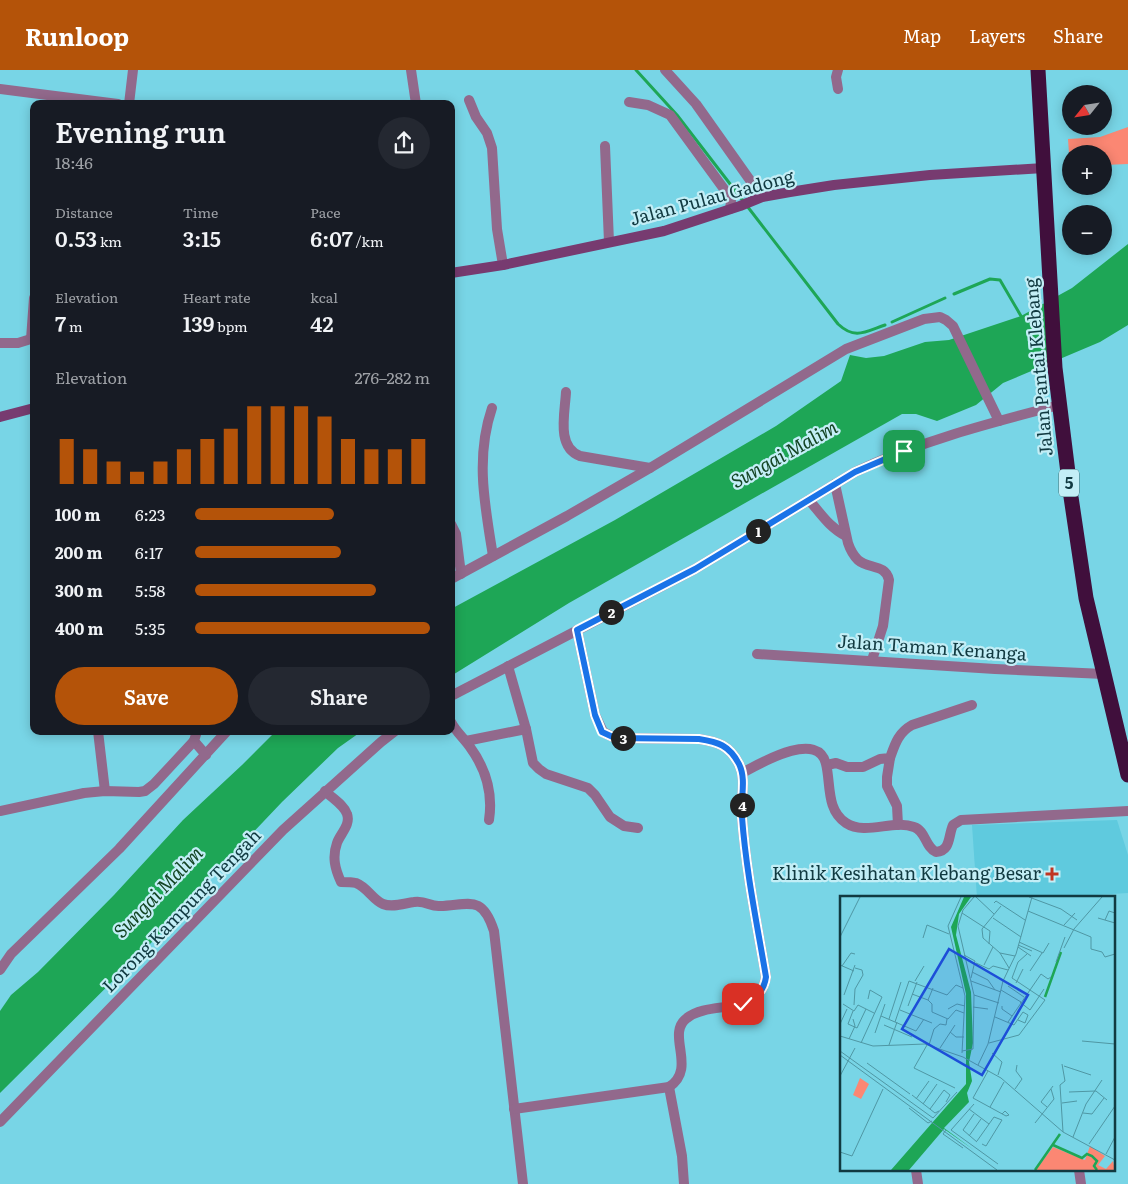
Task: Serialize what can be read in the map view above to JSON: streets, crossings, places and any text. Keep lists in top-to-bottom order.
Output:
{
  "streets": {
    "highway": ["Jalan Pantai Klebang", "5"],
    "main road": ["Jalan Pulau Gadong"],
    "street": ["Jalan Taman Kenanga", "Lorong Kampung Tengah"]
  },
  "crossings": [
    ["Jalan Pulau Gadong", "Jalan Pantai Klebang"],
    ["Jalan Pantai Klebang", "Jalan Taman Kenanga"]
  ],
  "water": ["Sungai Malim"],
  "places": {
    "health": ["Klinik Kesihatan Klebang Besar"]
  },
  "north": "bottom left",
  "page": {
    "header": "Runloop",
    "nav": ["Map", "Layers", "Share"],
    "map_buttons": ["+", "−"],
    "heading": ["Evening run", "18:46"],
    "stats": [
      ["Distance", "0.53 km"],
      ["Time", "3:15"],
      ["Pace", "6:07 /km"],
      ["Elevation", "7 m"],
      ["Heart rate", "139 bpm"],
      ["kcal", "42"]
    ],
    "chart": ["Elevation", "276–282 m"],
    "list": [
      {
        "name": "100 m",
        "note": "6:23"
      },
      {
        "name": "200 m",
        "note": "6:17"
      },
      {
        "name": "300 m",
        "note": "5:58"
      },
      {
        "name": "400 m",
        "note": "5:35"
      }
    ],
    "pins": [
      "1",
      "2",
      "3",
      "4"
    ],
    "buttons": ["Save", "Share"]
  }
}
